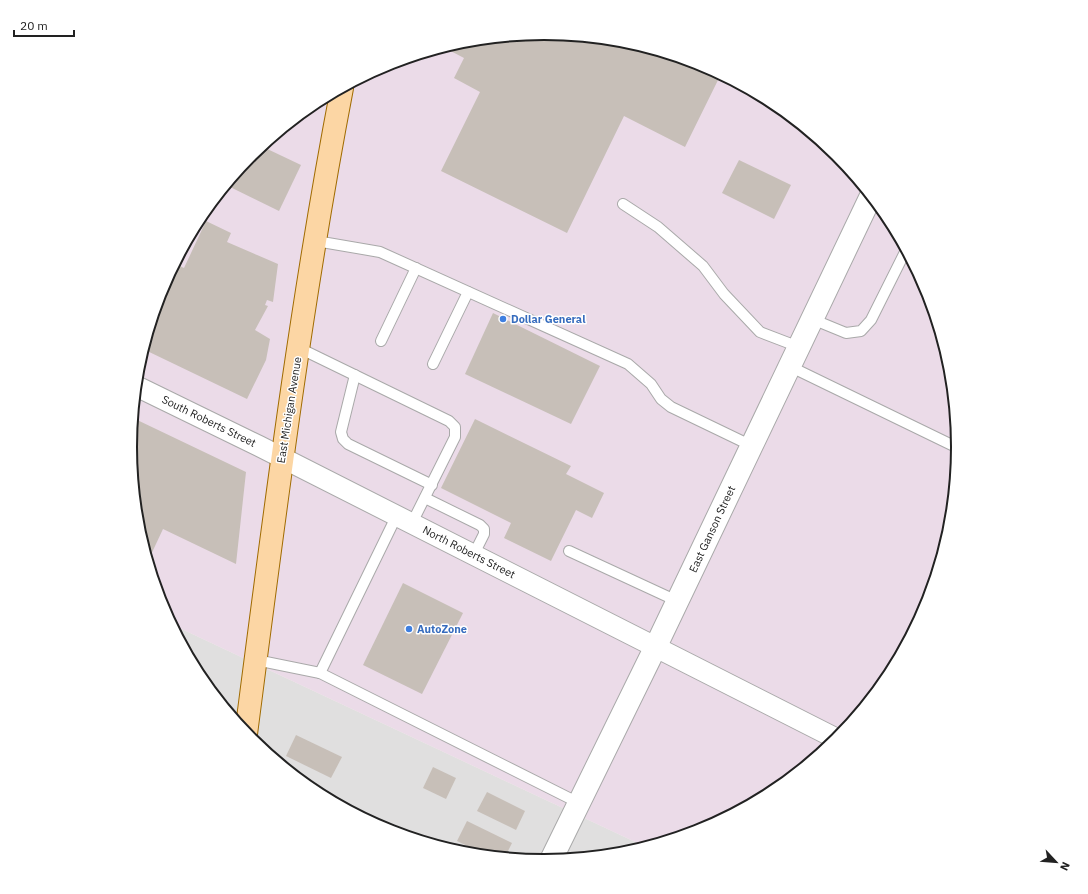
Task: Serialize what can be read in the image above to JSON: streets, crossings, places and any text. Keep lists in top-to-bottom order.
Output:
{
  "streets": {
    "main road": ["East Michigan Avenue"],
    "street": ["South Roberts Street", "East Ganson Street", "North Roberts Street"]
  },
  "crossings": [
    ["East Michigan Avenue", "South Roberts Street"],
    ["East Michigan Avenue", "North Roberts Street"],
    ["South Roberts Street", "North Roberts Street"],
    ["East Ganson Street", "North Roberts Street"]
  ],
  "places": ["Dollar General", "AutoZone"],
  "scale_bar": "20 m",
  "north": "bottom right"
}
